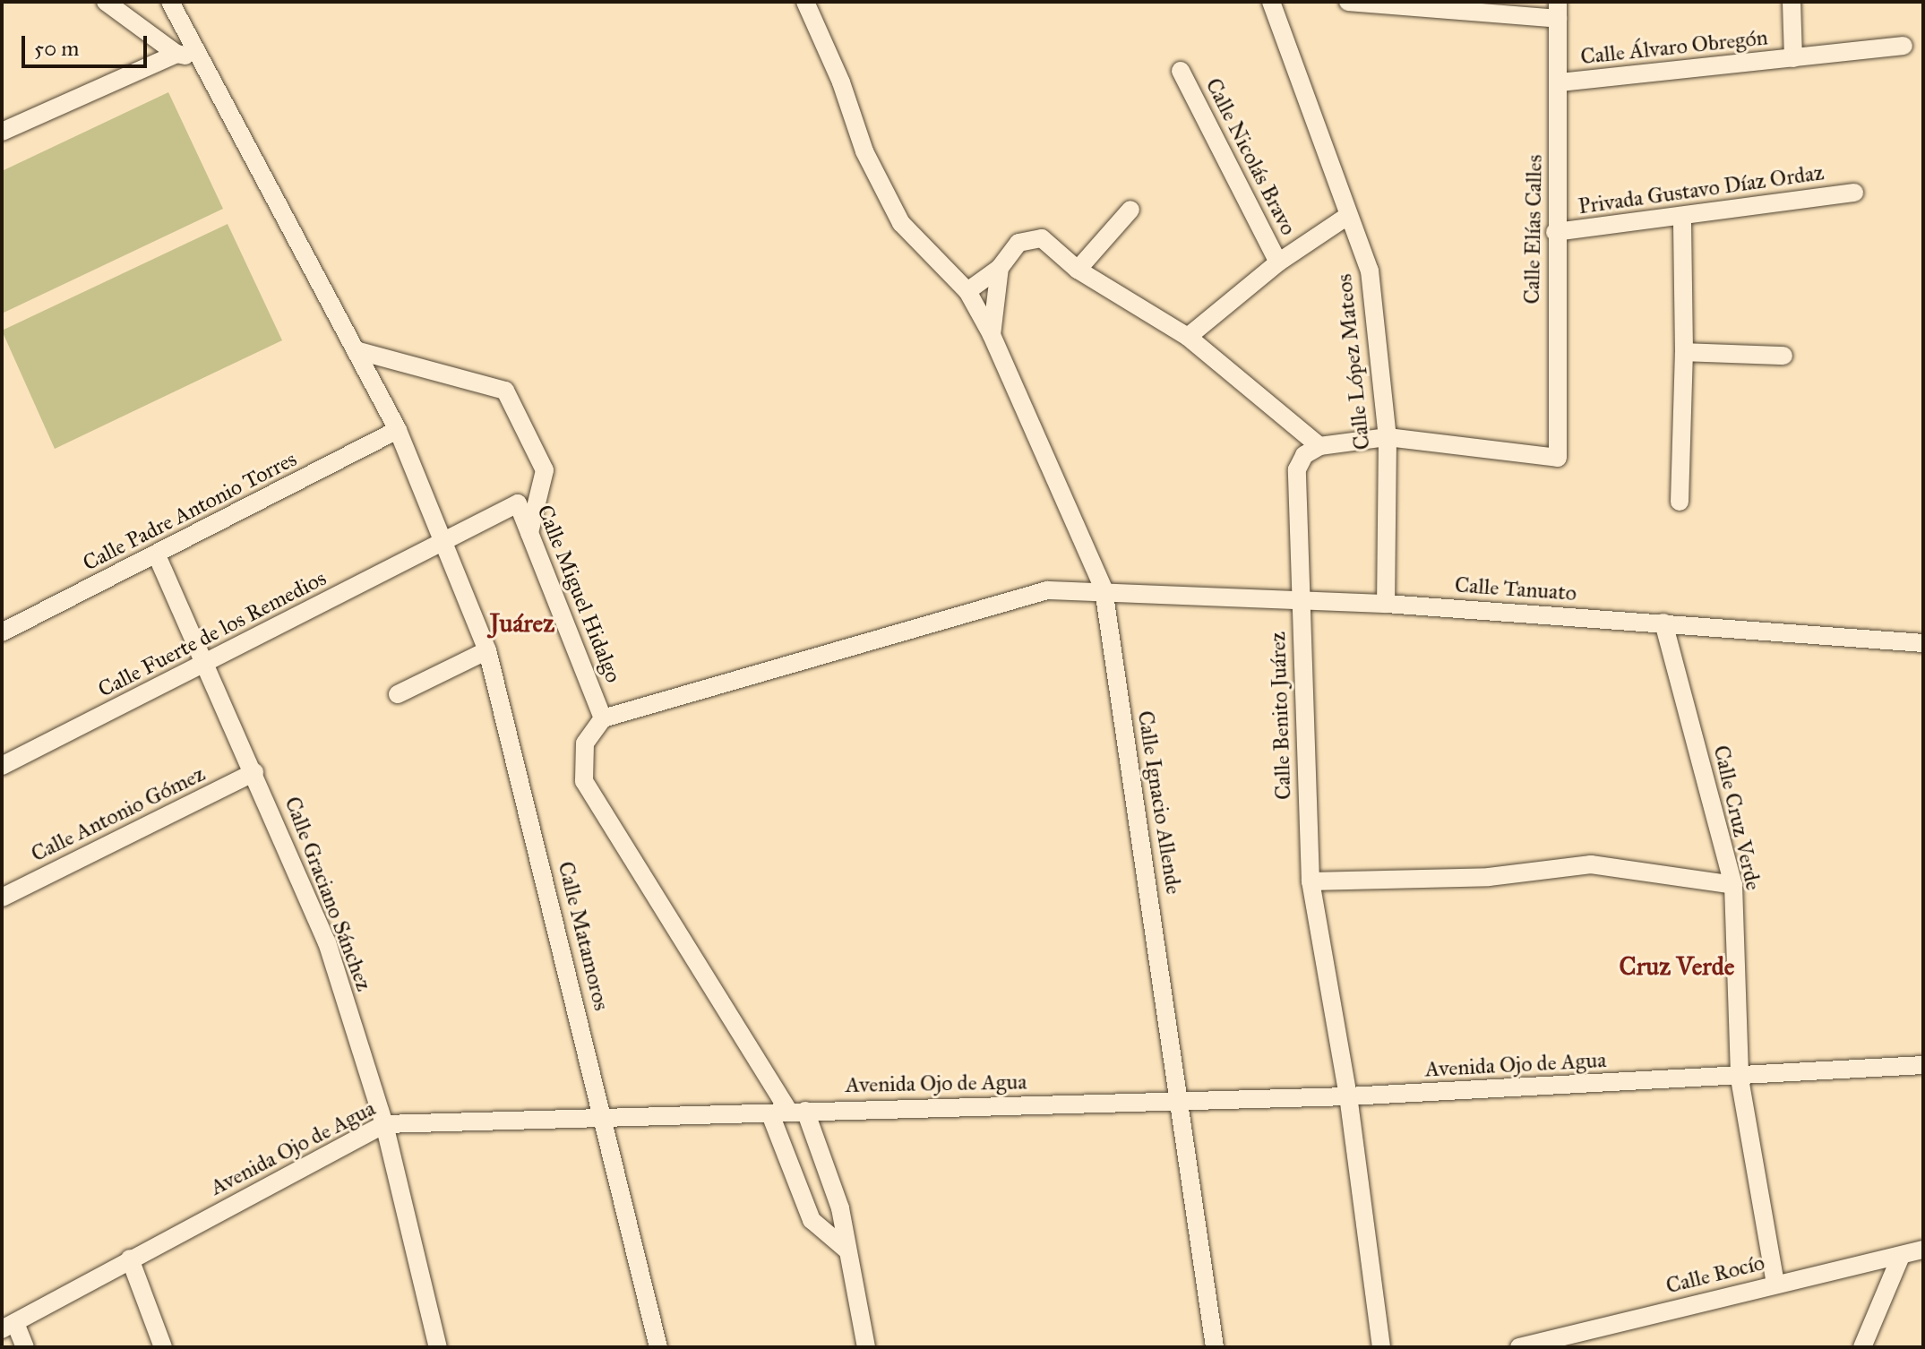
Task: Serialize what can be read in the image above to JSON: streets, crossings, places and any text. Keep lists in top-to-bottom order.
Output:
{
  "streets": {
    "street": [
      "Calle Álvaro Obregón",
      "Calle Nicolás Bravo",
      "Privada Gustavo Díaz Ordaz",
      "Calle Elías Calles",
      "Calle López Mateos",
      "Calle Padre Antonio Torres",
      "Calle Tanuato",
      "Calle Miguel Hidalgo",
      "Calle Fuerte de los Remedios",
      "Calle Benito Juárez",
      "Calle Ignacio Allende",
      "Calle Antonio Gómez",
      "Calle Cruz Verde",
      "Calle Graciano Sánchez",
      "Calle Matamoros",
      "Avenida Ojo de Agua",
      "Calle Rocío"
    ]
  },
  "crossings": [
    ["Calle Álvaro Obregón", "Calle Elías Calles"],
    ["Privada Gustavo Díaz Ordaz", "Calle Elías Calles"],
    ["Calle Elías Calles", "Calle López Mateos"],
    ["Calle López Mateos", "Calle Tanuato"],
    ["Calle Padre Antonio Torres", "Calle Graciano Sánchez"],
    ["Calle Tanuato", "Calle Miguel Hidalgo"],
    ["Calle Tanuato", "Calle Benito Juárez"],
    ["Calle Tanuato", "Calle Ignacio Allende"],
    ["Calle Tanuato", "Calle Cruz Verde"],
    ["Calle Miguel Hidalgo", "Calle Fuerte de los Remedios"],
    ["Calle Miguel Hidalgo", "Calle Matamoros"],
    ["Calle Miguel Hidalgo", "Avenida Ojo de Agua"],
    ["Calle Fuerte de los Remedios", "Calle Graciano Sánchez"],
    ["Calle Fuerte de los Remedios", "Calle Matamoros"],
    ["Calle Benito Juárez", "Avenida Ojo de Agua"],
    ["Calle Ignacio Allende", "Avenida Ojo de Agua"],
    ["Calle Antonio Gómez", "Calle Graciano Sánchez"],
    ["Calle Cruz Verde", "Avenida Ojo de Agua"],
    ["Calle Cruz Verde", "Calle Rocío"],
    ["Calle Graciano Sánchez", "Avenida Ojo de Agua"],
    ["Calle Matamoros", "Avenida Ojo de Agua"]
  ],
  "districts": ["Juárez", "Cruz Verde"],
  "scale_bar": "50 m"
}
